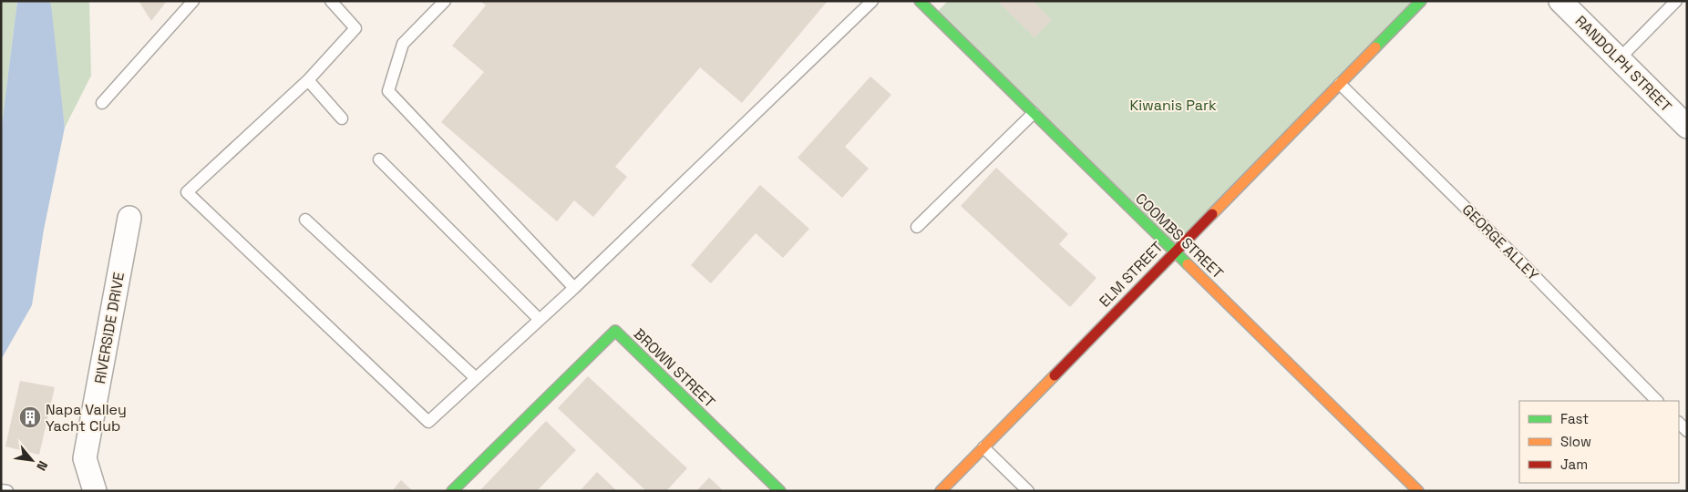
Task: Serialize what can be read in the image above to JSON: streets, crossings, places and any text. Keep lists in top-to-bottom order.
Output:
{
  "streets": {
    "street": [
      "RANDOLPH STREET",
      "COOMBS STREET",
      "ELM STREET",
      "RIVERSIDE DRIVE",
      "BROWN STREET"
    ],
    "lane": ["GEORGE ALLEY"]
  },
  "crossings": [
    ["COOMBS STREET", "ELM STREET"],
    ["GEORGE ALLEY", "ELM STREET"]
  ],
  "parks": ["Kiwanis Park"],
  "places": {
    "building": ["Napa Valley Yacht Club"]
  },
  "legend": ["Fast", "Slow", "Jam"],
  "north": "bottom right"
}
